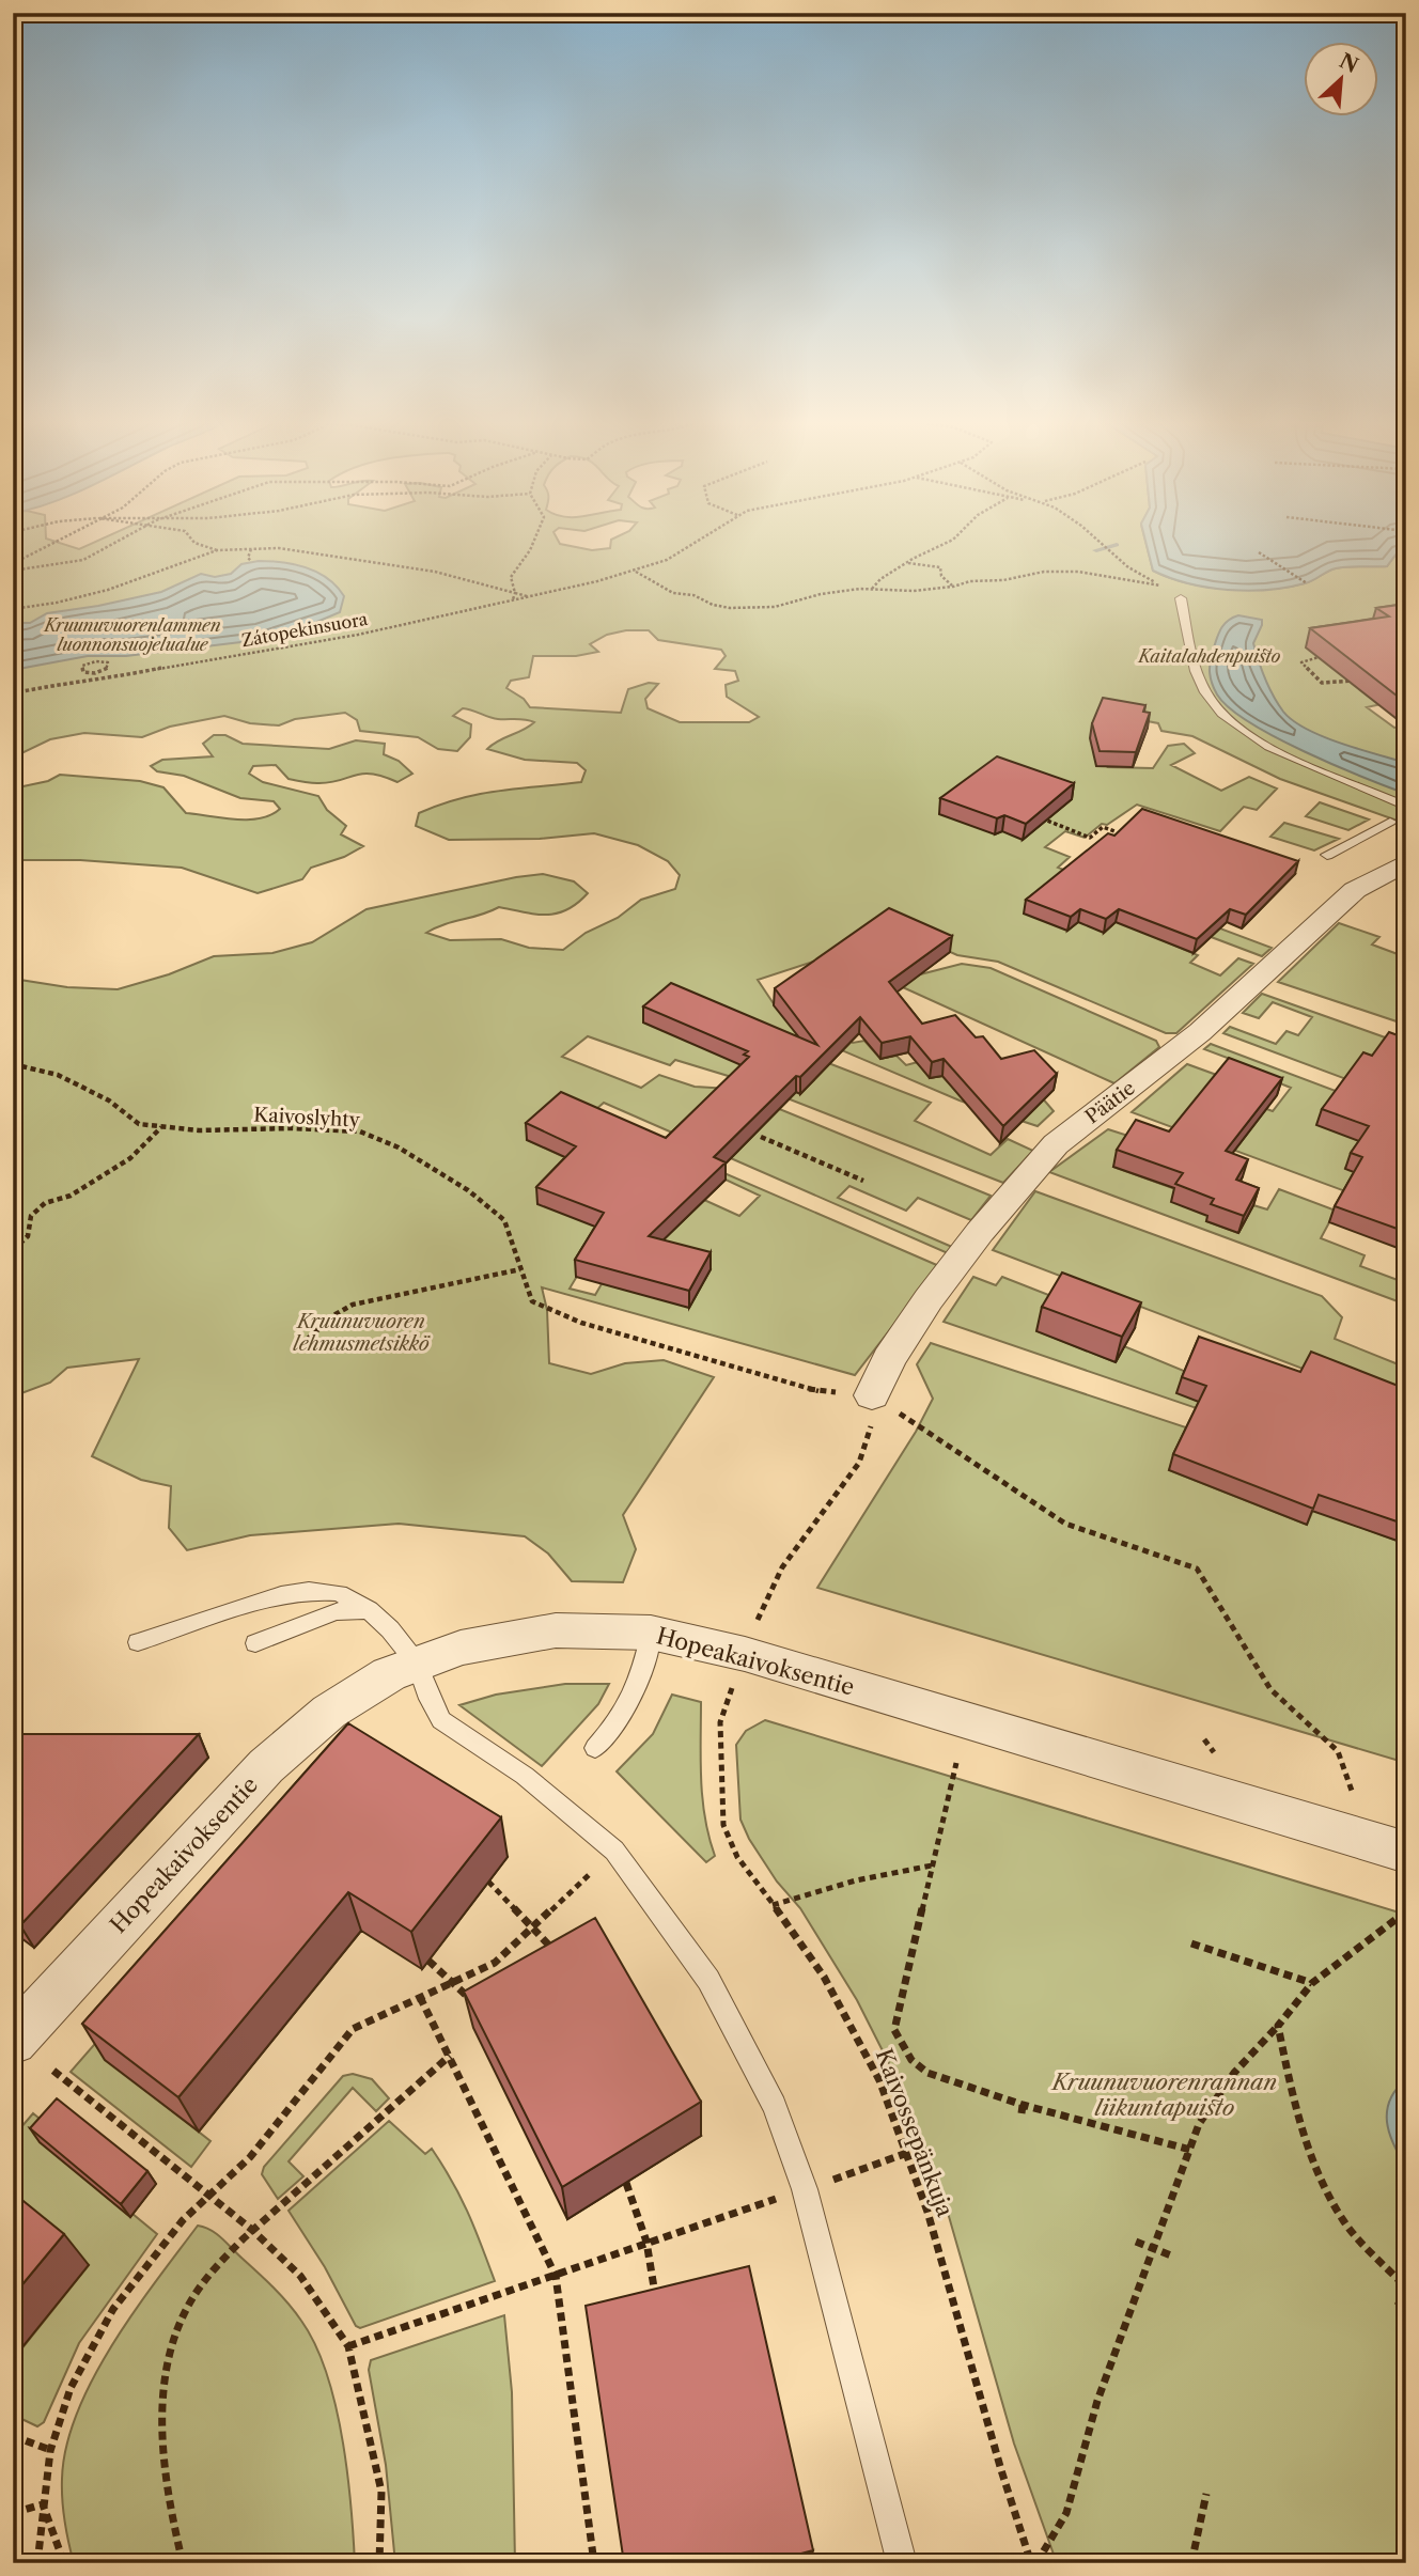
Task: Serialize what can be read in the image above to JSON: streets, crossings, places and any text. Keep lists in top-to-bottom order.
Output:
{
  "streets": {
    "street": ["Päätie", "Hopeakaivoksentie"],
    "path": ["Zátopekinsuora", "Kaivoslyhty", "Kaivossepänkuja"]
  },
  "crossings": [
    ["Päätie", "Kaivoslyhty"]
  ],
  "parks": [
    "Kruunuvuorenlammen luonnonsuojelualue",
    "Kaitalahdenpuisto",
    "Kruunuvuoren lehmusmetsikkö",
    "Kruunuvuorenrannan liikuntapuisto"
  ],
  "north": "top right"
}
